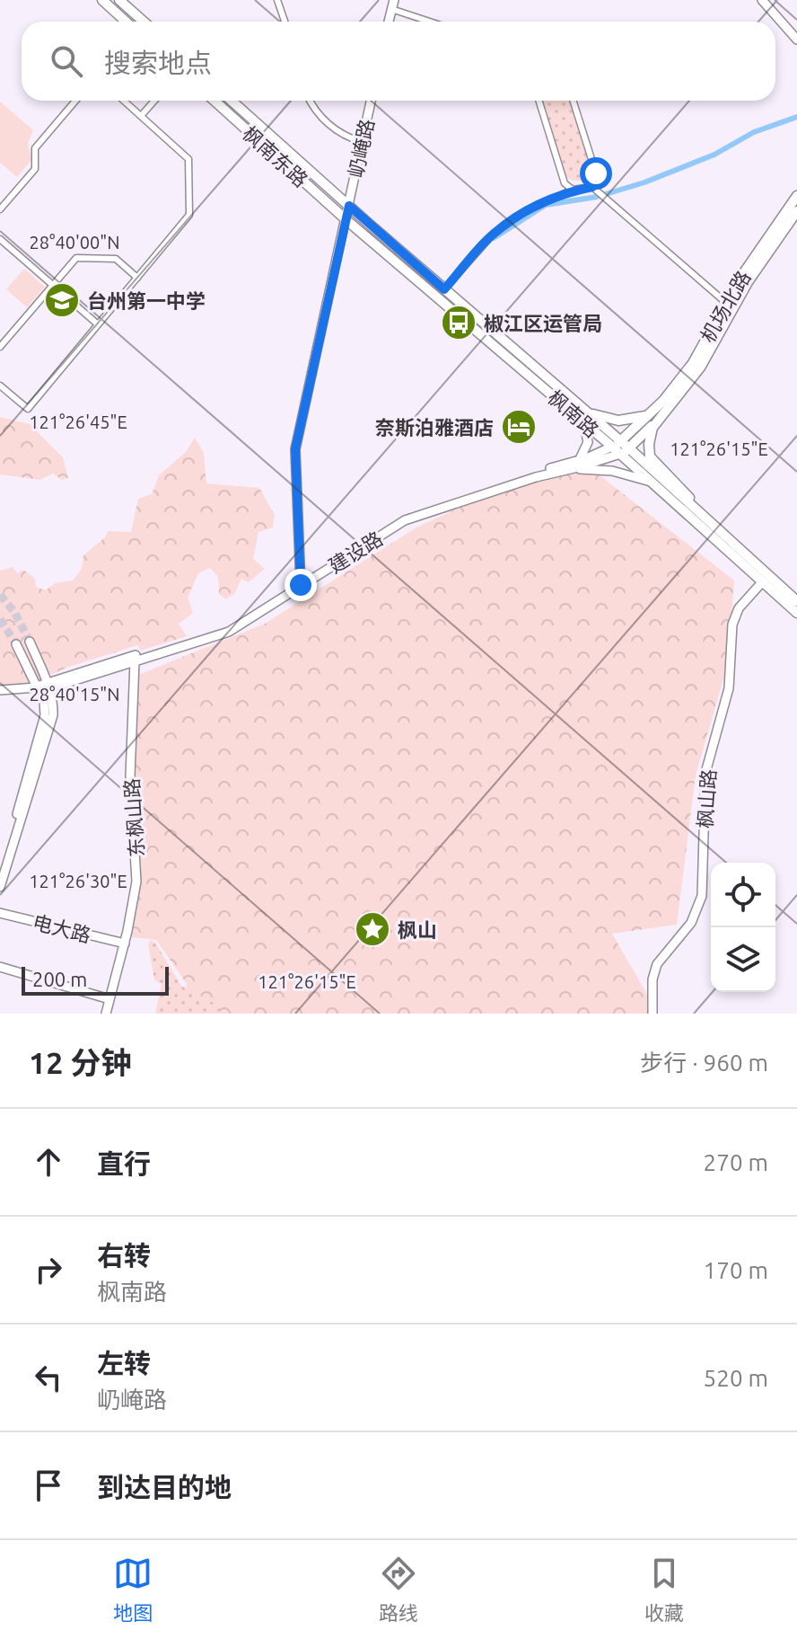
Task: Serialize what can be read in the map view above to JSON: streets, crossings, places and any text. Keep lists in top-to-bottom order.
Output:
{
  "streets": {
    "main road": [
      "枫南东路",
      "机场北路",
      "枫南路",
      "建设路"
    ],
    "street": [
      "屷崦路",
      "枫山路",
      "东枫山路",
      "电大路"
    ]
  },
  "crossings": [
    ["屷崦路", "枫南东路"],
    ["屷崦路", "枫南路"],
    ["屷崦路", "建设路"],
    ["枫南东路", "枫南路"],
    ["机场北路", "建设路"],
    ["枫南路", "建设路"],
    ["枫南路", "枫山路"],
    ["建设路", "东枫山路"],
    ["东枫山路", "电大路"]
  ],
  "places": {
    "school or university": ["台州第一中学"],
    "bus stop": ["椒江区运管局"],
    "hotel": ["奈斯泊雅酒店"],
    "place": ["枫山"]
  },
  "scale_bar": "200 m",
  "page": {
    "search": "搜索地点",
    "scale": "200 m",
    "heading": ["12 分钟", "步行 · 960 m"],
    "list": [
      ["直行", "270 m"],
      ["右转", "枫南路", "170 m"],
      ["左转", "屷崦路", "520 m"],
      "到达目的地"
    ],
    "nav": ["地图", "路线", "收藏"]
  },
  "coordinates": [
    "28°40'00\"N",
    "121°26'45\"E",
    "121°26'15\"E",
    "28°40'15\"N",
    "121°26'30\"E"
  ]
}
